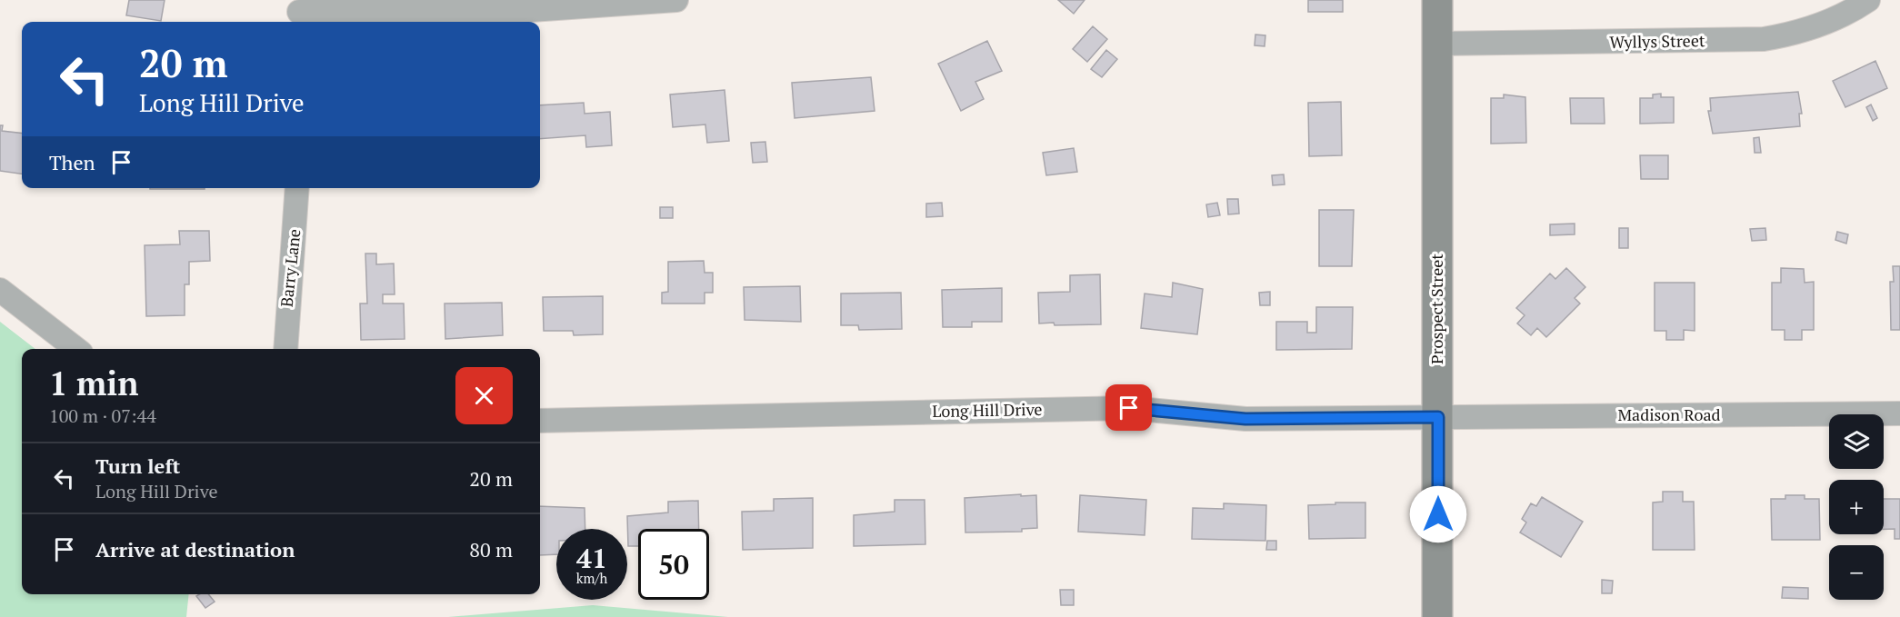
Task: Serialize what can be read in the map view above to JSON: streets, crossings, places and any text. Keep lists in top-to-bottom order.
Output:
{
  "streets": {
    "main road": ["Prospect Street"],
    "street": [
      "Wyllys Street",
      "Barry Lane",
      "Long Hill Drive",
      "Madison Road"
    ]
  },
  "crossings": [
    ["Wyllys Street", "Prospect Street"],
    ["Prospect Street", "Long Hill Drive"],
    ["Prospect Street", "Madison Road"],
    ["Long Hill Drive", "Madison Road"]
  ],
  "page": {
    "turn": ["20 m", "Long Hill Drive"],
    "then": "Then",
    "heading": ["1 min", "100 m · 07:44"],
    "map_buttons": ["+", "−"],
    "list": [
      {
        "name": "Turn left",
        "note": "Long Hill Drive",
        "value": "20 m"
      },
      {
        "name": "Arrive at destination",
        "value": "80 m"
      }
    ],
    "speed": "41 km/h",
    "limit": "50"
  }
}
